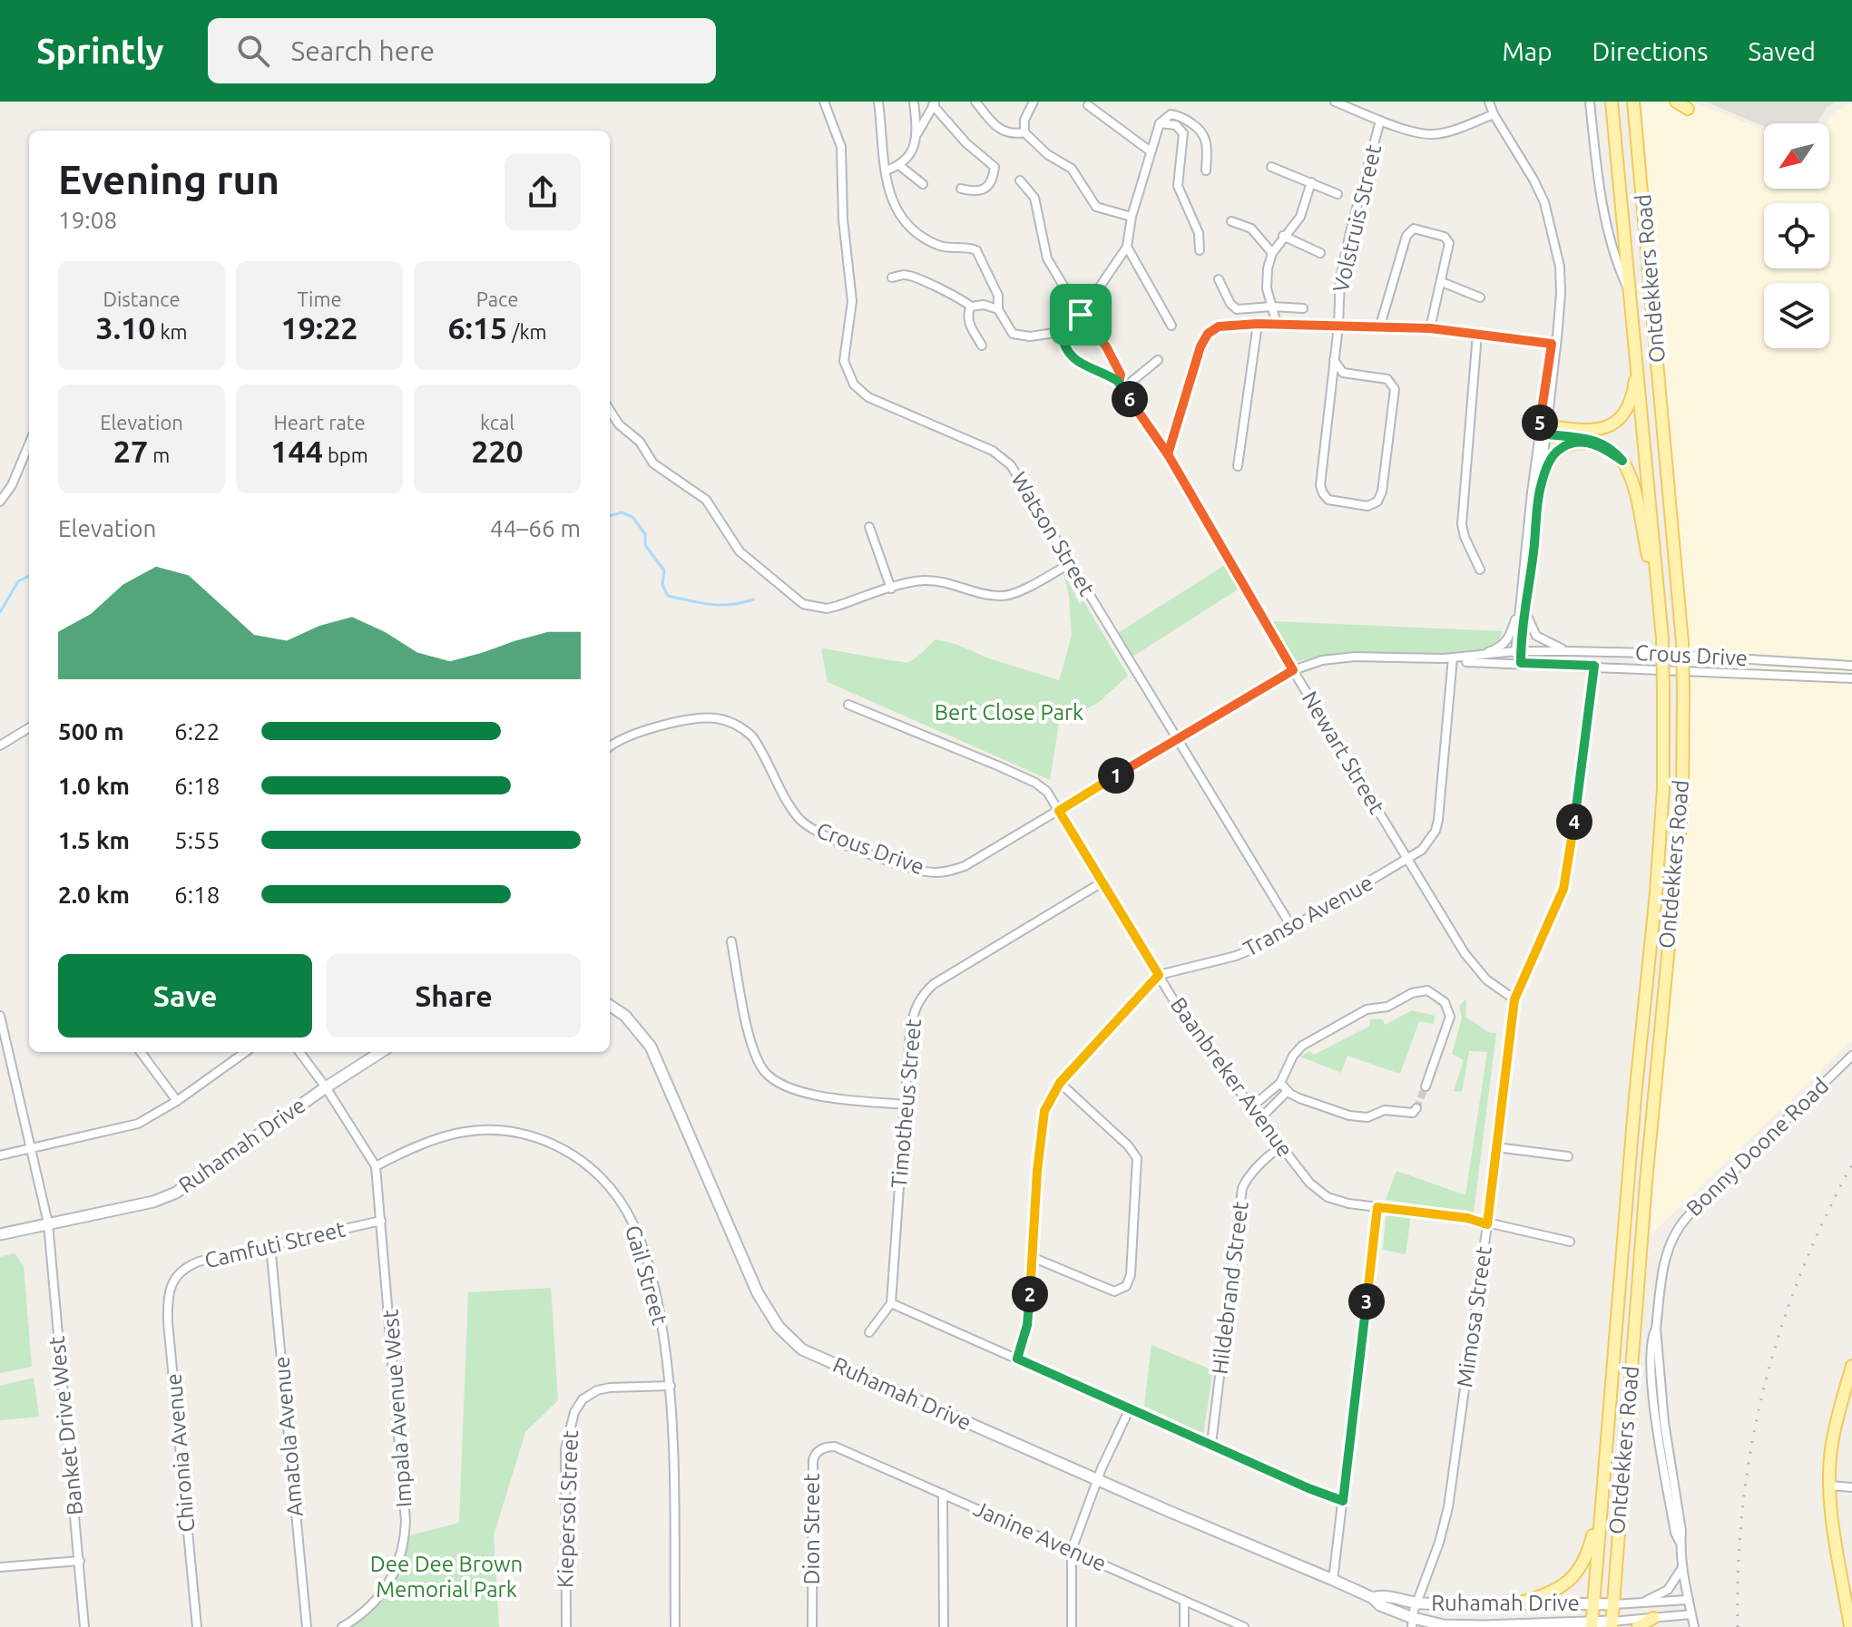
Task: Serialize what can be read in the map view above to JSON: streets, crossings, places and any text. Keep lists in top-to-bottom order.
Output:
{
  "streets": {
    "main road": ["Ontdekkers Road"],
    "street": [
      "Volstruis Street",
      "Watson Street",
      "Crous Drive",
      "Newart Street",
      "Transo Avenue",
      "Baanbreker Avenue",
      "Timotheus Street",
      "Ruhamah Drive",
      "Bonny Doone Road",
      "Camfuti Street",
      "Gail Street",
      "Hildebrand Street",
      "Mimosa Street",
      "Impala Avenue West",
      "Banket Drive West",
      "Amatola Avenue",
      "Chironia Avenue",
      "Kiepersol Street",
      "Dion Street",
      "Janine Avenue"
    ]
  },
  "crossings": [
    ["Ontdekkers Road", "Ruhamah Drive"],
    ["Watson Street", "Crous Drive"],
    ["Watson Street", "Transo Avenue"],
    ["Crous Drive", "Newart Street"],
    ["Crous Drive", "Transo Avenue"],
    ["Crous Drive", "Baanbreker Avenue"],
    ["Crous Drive", "Mimosa Street"],
    ["Newart Street", "Transo Avenue"],
    ["Newart Street", "Mimosa Street"],
    ["Transo Avenue", "Baanbreker Avenue"],
    ["Baanbreker Avenue", "Timotheus Street"],
    ["Baanbreker Avenue", "Hildebrand Street"],
    ["Baanbreker Avenue", "Mimosa Street"],
    ["Ruhamah Drive", "Bonny Doone Road"],
    ["Ruhamah Drive", "Mimosa Street"],
    ["Ruhamah Drive", "Banket Drive West"],
    ["Camfuti Street", "Impala Avenue West"],
    ["Camfuti Street", "Amatola Avenue"],
    ["Camfuti Street", "Chironia Avenue"],
    ["Gail Street", "Impala Avenue West"],
    ["Gail Street", "Kiepersol Street"],
    ["Dion Street", "Janine Avenue"]
  ],
  "parks": ["Bert Close Park", "Dee Dee Brown Memorial Park"],
  "north": "bottom left",
  "page": {
    "header": "Sprintly",
    "search": "Search here",
    "nav": ["Map", "Directions", "Saved"],
    "heading": ["Evening run", "19:08"],
    "stats": [
      ["Distance", "3.10 km"],
      ["Time", "19:22"],
      ["Pace", "6:15 /km"],
      ["Elevation", "27 m"],
      ["Heart rate", "144 bpm"],
      ["kcal", "220"]
    ],
    "pins": [
      "6",
      "5",
      "1",
      "4",
      "2",
      "3"
    ],
    "chart": ["Elevation", "44–66 m"],
    "list": [
      {
        "name": "500 m",
        "note": "6:22"
      },
      {
        "name": "1.0 km",
        "note": "6:18"
      },
      {
        "name": "1.5 km",
        "note": "5:55"
      },
      {
        "name": "2.0 km",
        "note": "6:18"
      }
    ],
    "buttons": ["Save", "Share"]
  }
}
